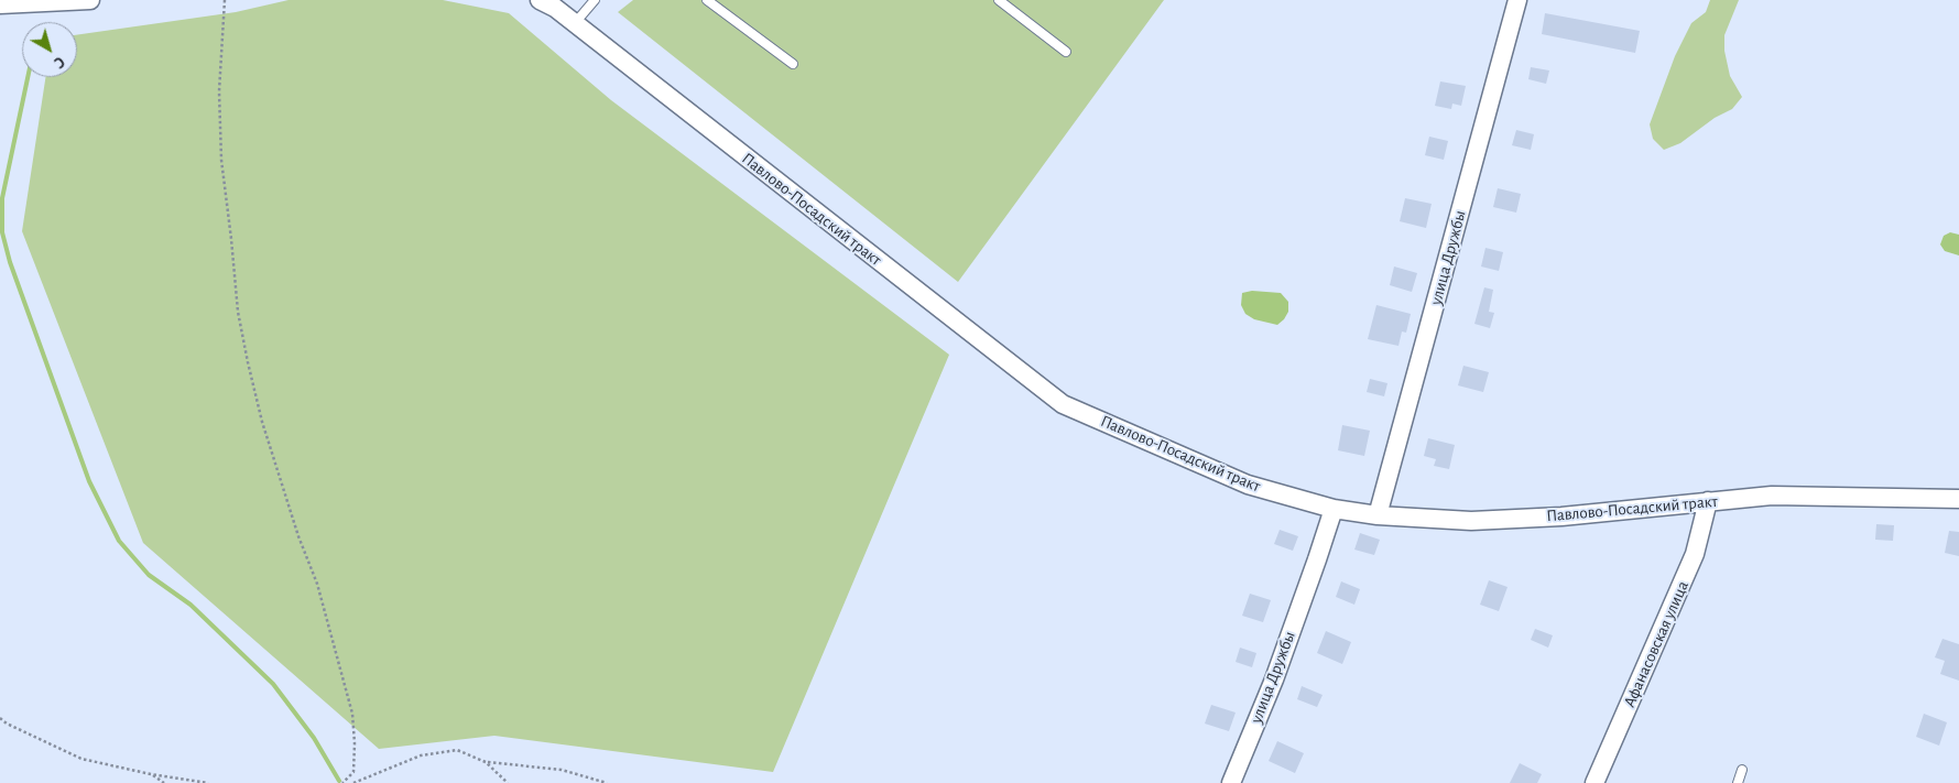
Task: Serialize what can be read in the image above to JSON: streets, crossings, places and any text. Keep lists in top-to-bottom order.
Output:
{
  "streets": {
    "street": ["Павлово-Посадский тракт", "улица Дружбы", "Афанасовская улица"]
  },
  "crossings": [
    ["Павлово-Посадский тракт", "улица Дружбы"],
    ["Павлово-Посадский тракт", "Афанасовская улица"]
  ],
  "north": "bottom right"
}
